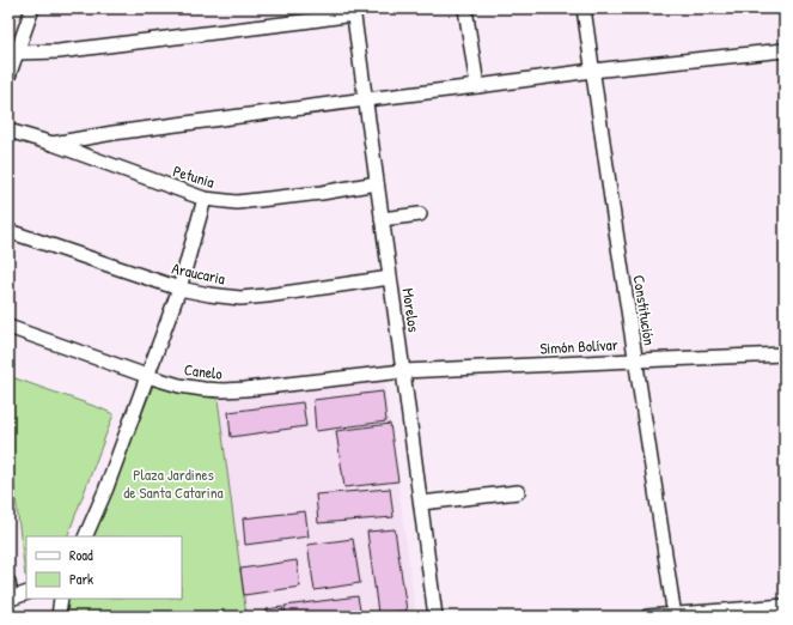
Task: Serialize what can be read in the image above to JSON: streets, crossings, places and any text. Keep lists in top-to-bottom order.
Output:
{
  "streets": {
    "street": [
      "Petunia",
      "Araucaria",
      "Morelos",
      "Constitución",
      "Simón Bolívar",
      "Canelo"
    ]
  },
  "crossings": [
    ["Petunia", "Morelos"],
    ["Araucaria", "Morelos"],
    ["Morelos", "Simón Bolívar"],
    ["Morelos", "Canelo"],
    ["Constitución", "Simón Bolívar"],
    ["Simón Bolívar", "Canelo"]
  ],
  "parks": ["Plaza Jardines de Santa Catarina"],
  "legend": ["Road", "Park"]
}
